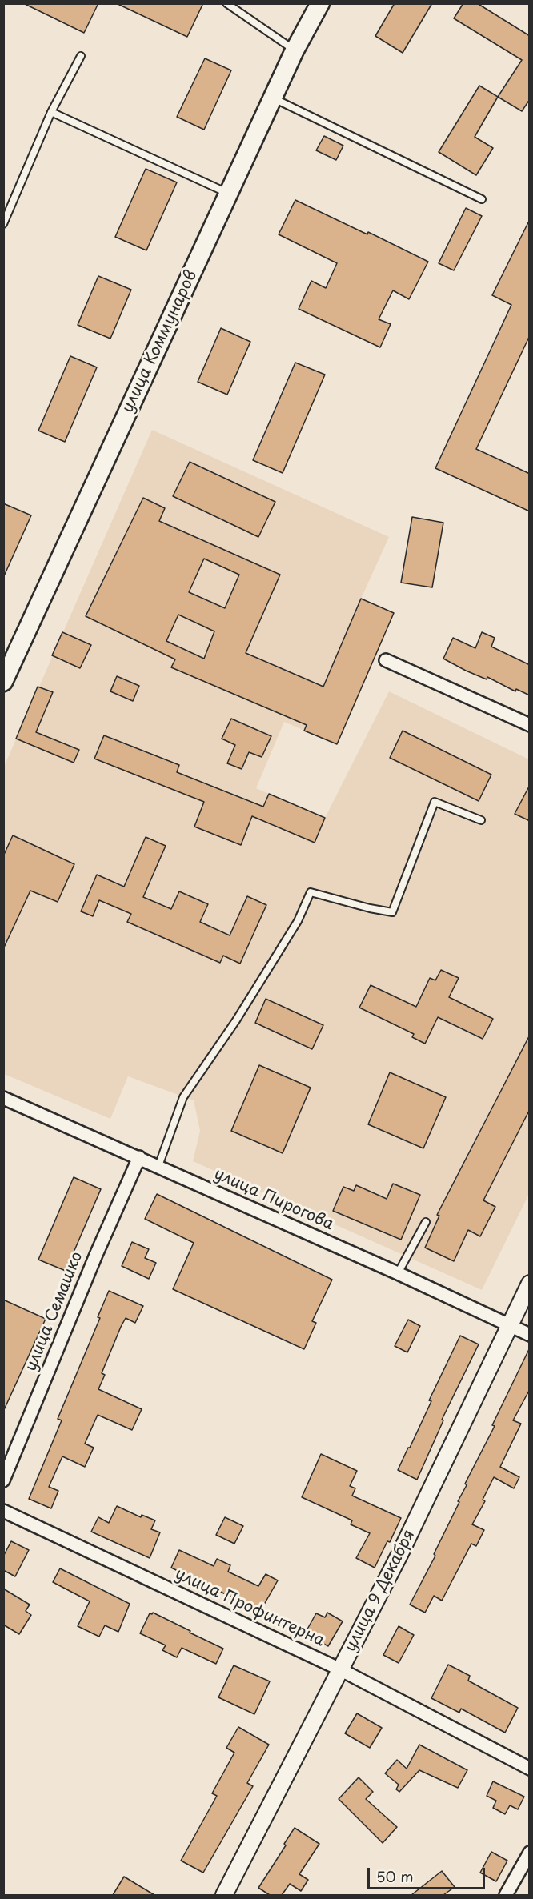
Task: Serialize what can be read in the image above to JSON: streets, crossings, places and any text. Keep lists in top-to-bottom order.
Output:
{
  "streets": {
    "main road": ["улица Коммунаров"],
    "street": [
      "улица Пирогова",
      "улица Семашко",
      "улица 9 Декабря",
      "улица Профинтерна"
    ]
  },
  "crossings": [
    ["улица Пирогова", "улица Семашко"],
    ["улица Пирогова", "улица 9 Декабря"],
    ["улица 9 Декабря", "улица Профинтерна"]
  ],
  "scale_bar": "50 m"
}
